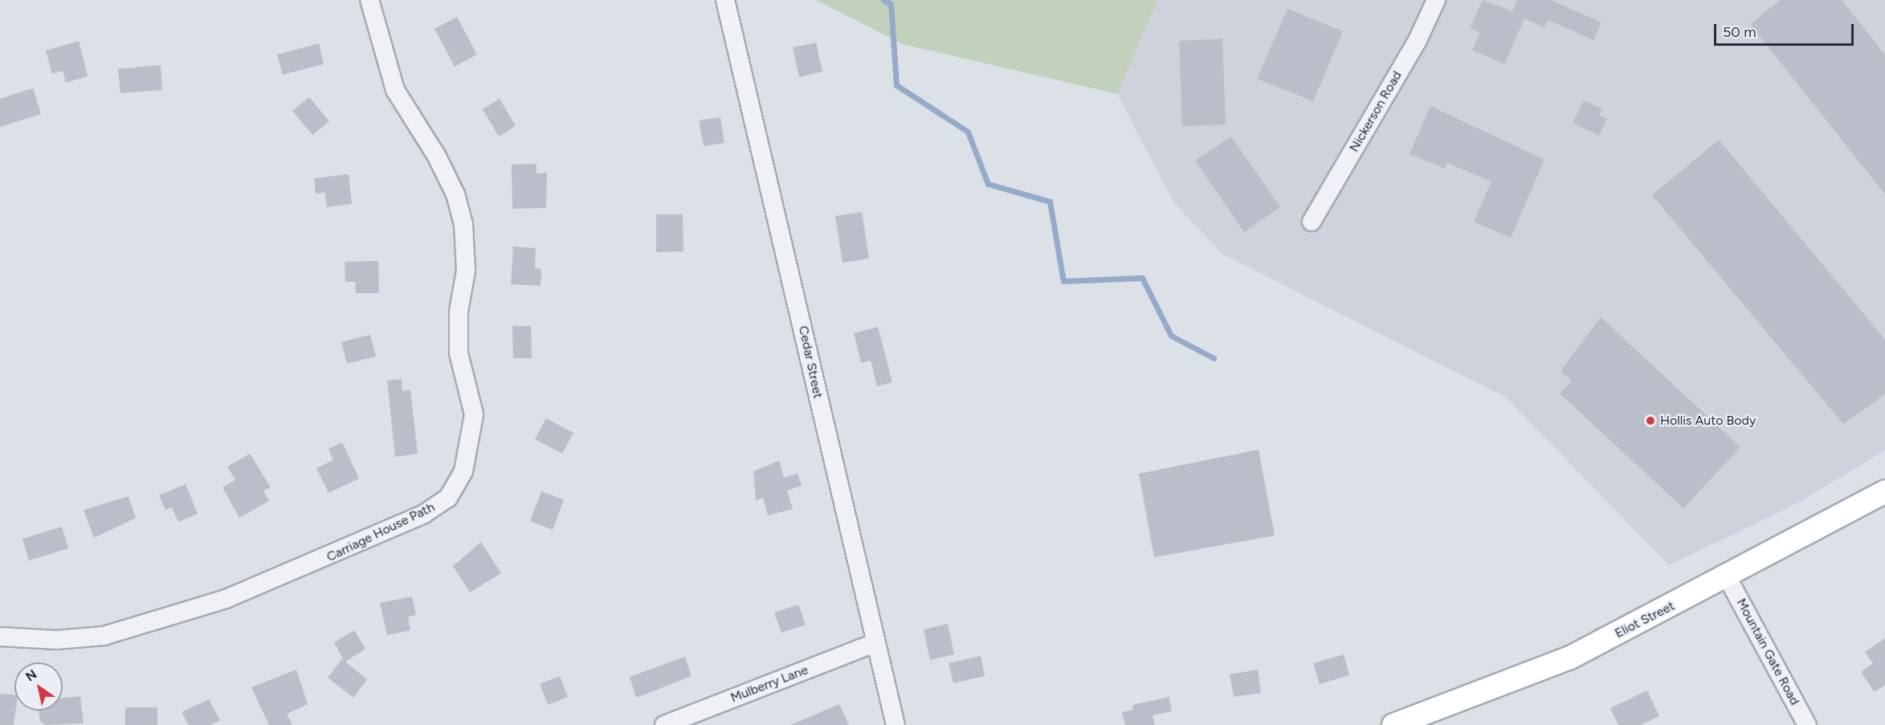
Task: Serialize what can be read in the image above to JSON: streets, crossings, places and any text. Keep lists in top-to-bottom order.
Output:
{
  "streets": {
    "main road": ["Eliot Street"],
    "street": [
      "Nickerson Road",
      "Cedar Street",
      "Carriage House Path",
      "Mountain Gate Road",
      "Mulberry Lane"
    ]
  },
  "crossings": [
    ["Cedar Street", "Mulberry Lane"],
    ["Eliot Street", "Mountain Gate Road"]
  ],
  "places": ["Hollis Auto Body"],
  "scale_bar": "50 m",
  "north": "top left"
}
